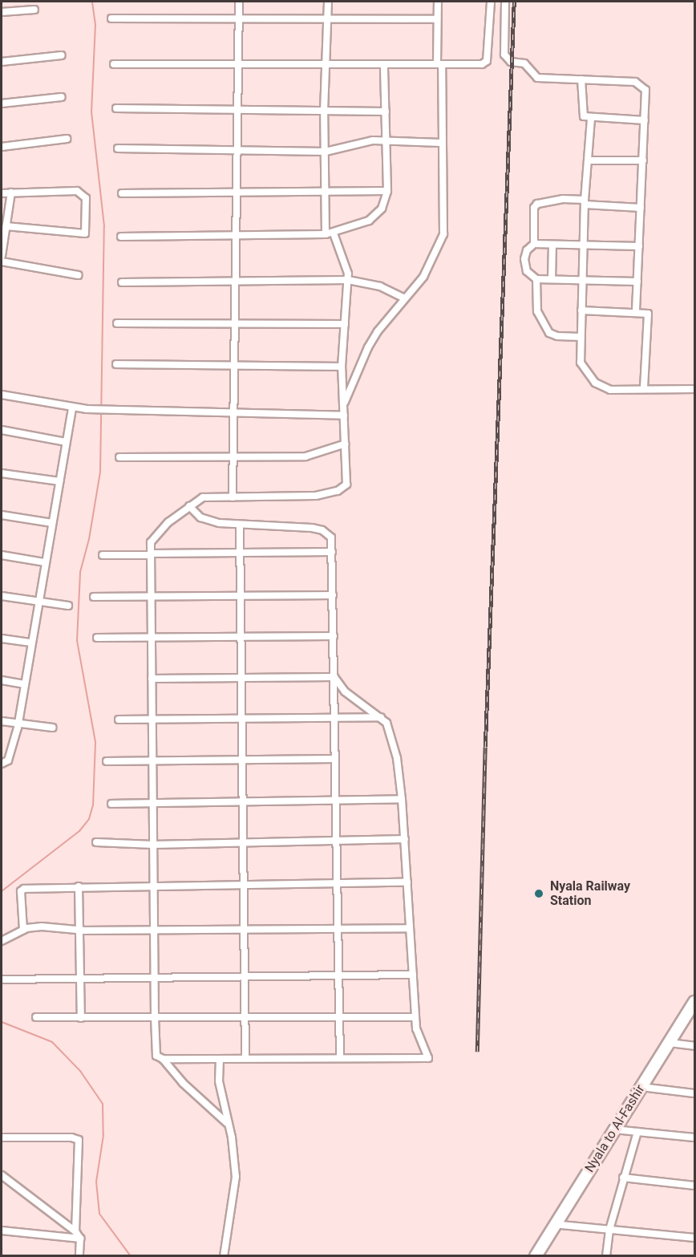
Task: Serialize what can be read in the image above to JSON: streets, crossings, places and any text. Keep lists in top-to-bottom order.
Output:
{
  "streets": {
    "highway": ["Nyala to Al-Fashir"]
  },
  "places": ["Nyala Railway Station"]
}
